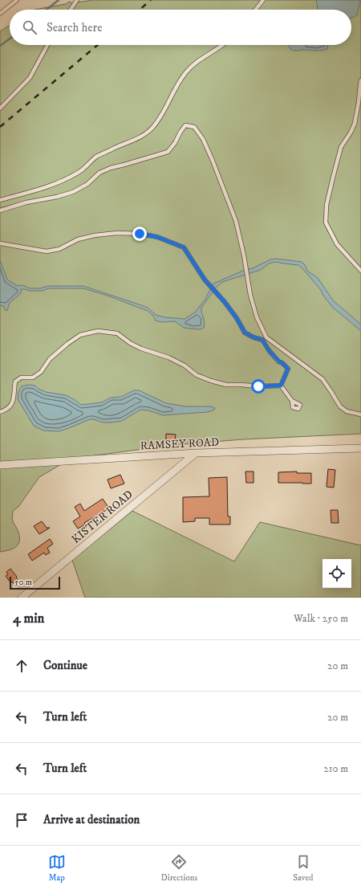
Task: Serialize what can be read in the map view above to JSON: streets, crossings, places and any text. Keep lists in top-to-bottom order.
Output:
{
  "streets": {
    "street": ["RAMSEY ROAD", "KISTER ROAD"]
  },
  "crossings": [
    ["RAMSEY ROAD", "KISTER ROAD"]
  ],
  "scale_bar": "50 m",
  "page": {
    "search": "Search here",
    "scale": "50 m",
    "heading": ["4 min", "Walk · 250 m"],
    "list": [
      ["Continue", "20 m"],
      ["Turn left", "20 m"],
      ["Turn left", "210 m"],
      "Arrive at destination"
    ],
    "nav": ["Map", "Directions", "Saved"]
  }
}
